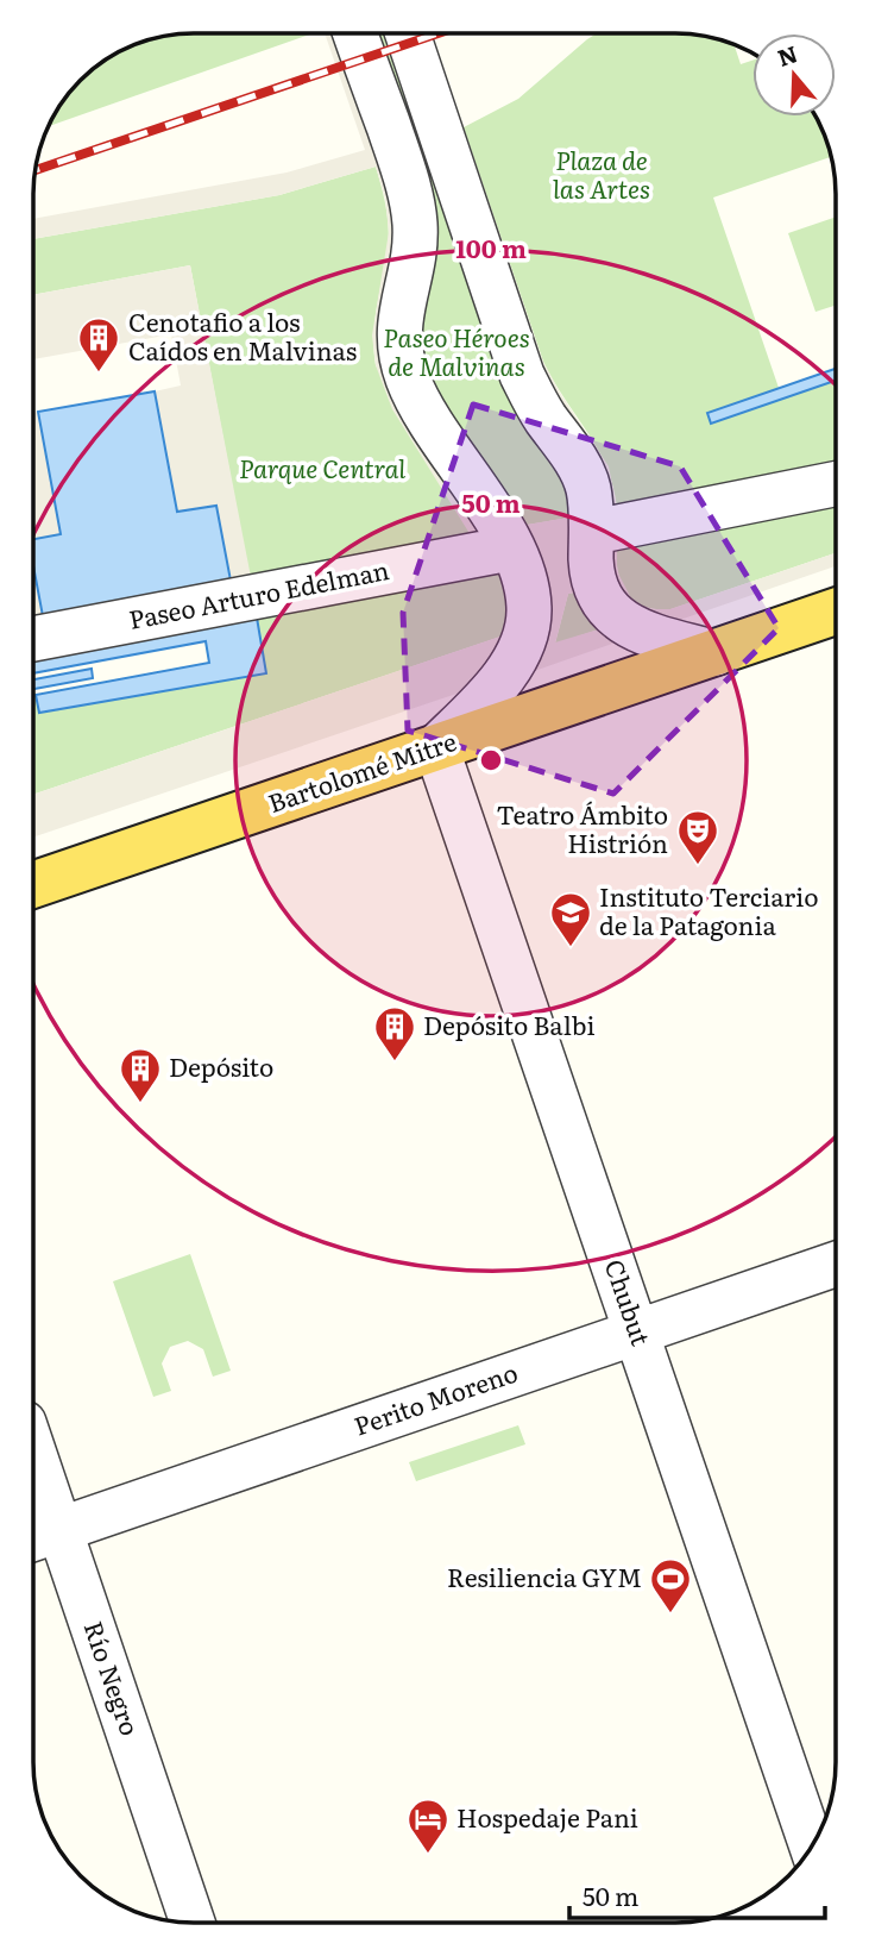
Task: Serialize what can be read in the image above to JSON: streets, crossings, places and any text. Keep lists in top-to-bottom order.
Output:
{
  "streets": {
    "main road": ["Bartolomé Mitre"],
    "street": [
      "Paseo Arturo Edelman",
      "Chubut",
      "Perito Moreno",
      "Río Negro"
    ]
  },
  "crossings": [
    ["Bartolomé Mitre", "Chubut"],
    ["Chubut", "Perito Moreno"],
    ["Perito Moreno", "Río Negro"]
  ],
  "parks": ["Plaza de las Artes", "Paseo Héroes de Malvinas", "Parque Central"],
  "places": {
    "building": ["Cenotafio a los Caídos en Malvinas", "Depósito Balbi", "Depósito"],
    "theatre": ["Teatro Ámbito Histrión"],
    "school or university": ["Instituto Terciario de la Patagonia"],
    "sports": ["Resiliencia GYM"],
    "hotel": ["Hospedaje Pani"]
  },
  "scale_bar": "50 m",
  "north": "top",
  "rings": ["100 m", "50 m"]
}
